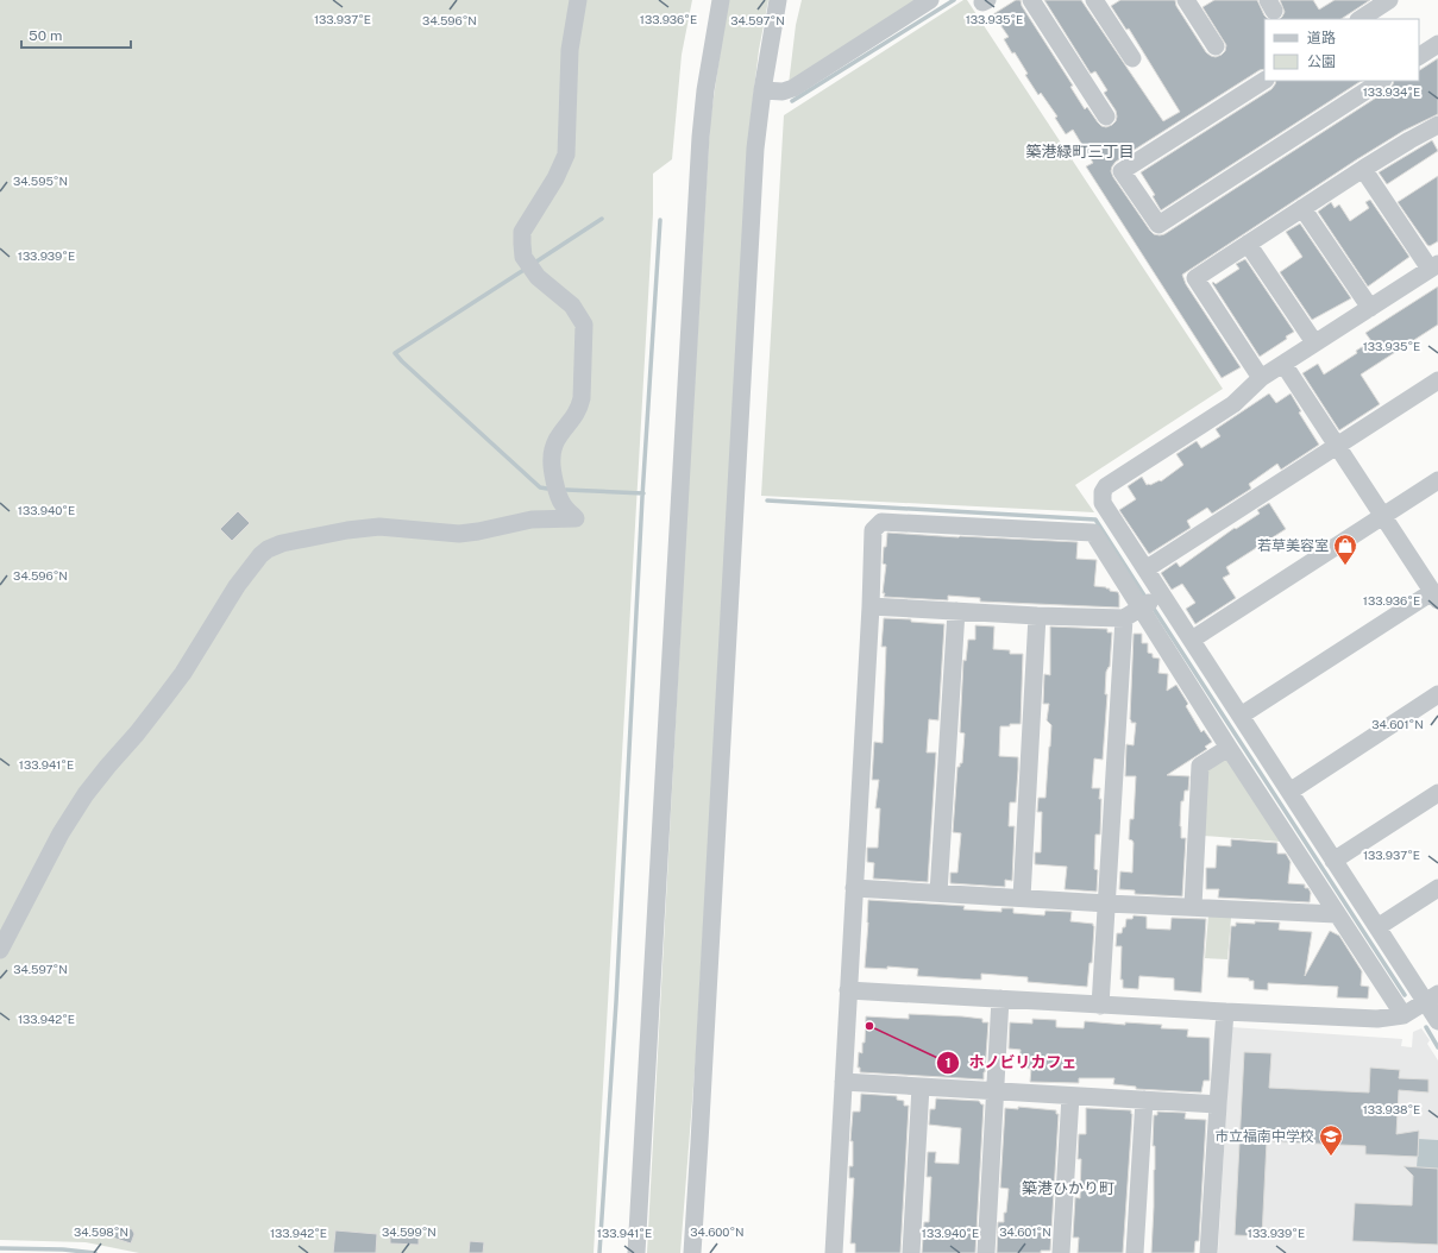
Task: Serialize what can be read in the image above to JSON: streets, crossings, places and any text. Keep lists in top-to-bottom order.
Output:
{
  "districts": ["築港緑町三丁目", "築港ひかり町"],
  "places": {
    "shop": ["若草美容室"],
    "other": ["ホノビリカフェ"],
    "school or university": ["市立福南中学校"]
  },
  "legend": ["道路", "公園"],
  "scale_bar": "50 m",
  "coordinates": [
    "133.937°E",
    "133.936°E",
    "133.935°E",
    "34.596°N",
    "34.597°N",
    "133.934°E",
    "34.595°N",
    "133.939°E",
    "133.940°E",
    "34.601°N",
    "133.941°E",
    "133.942°E",
    "133.938°E",
    "34.598°N",
    "34.599°N",
    "34.600°N"
  ]
}
